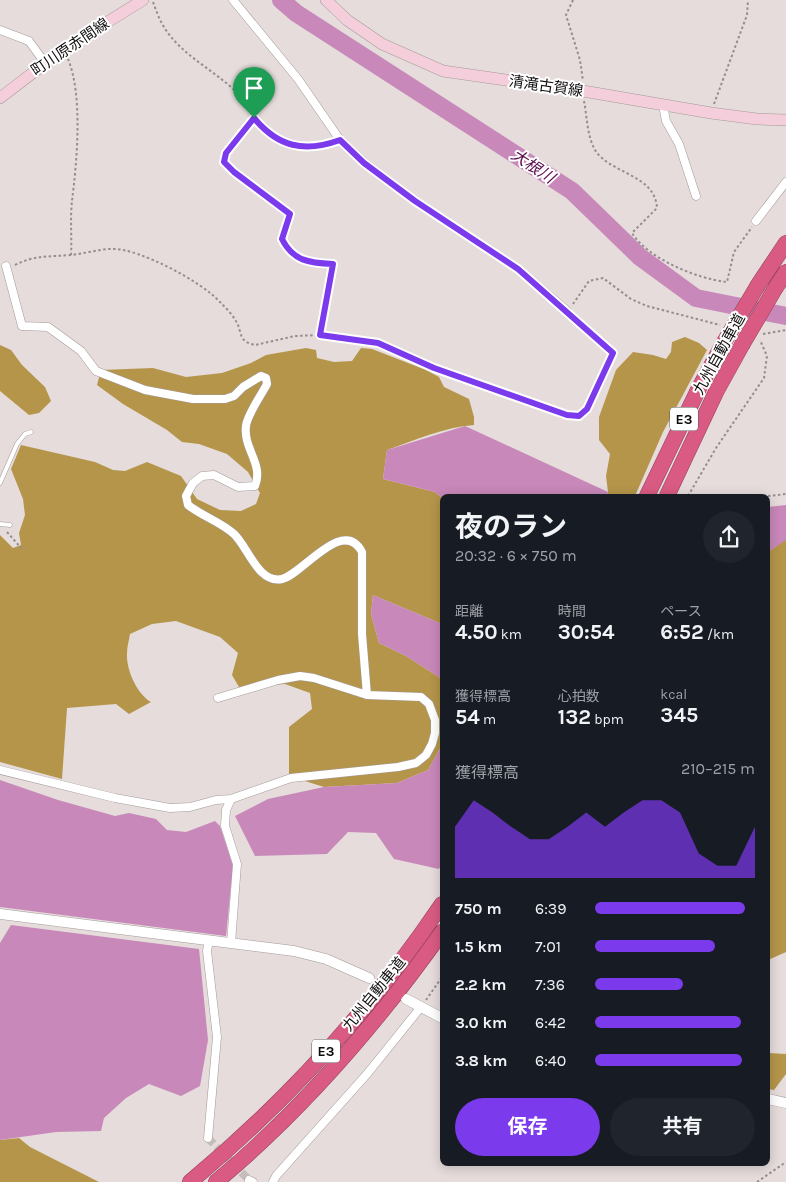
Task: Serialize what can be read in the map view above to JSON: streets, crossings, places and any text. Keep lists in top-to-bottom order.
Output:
{
  "streets": {
    "highway": ["九州自動車道", "E3"],
    "main road": ["町川原赤間線", "清滝古賀線"]
  },
  "water": ["大根川"],
  "page": {
    "heading": ["夜のラン", "20:32 · 6 × 750 m"],
    "stats": [
      ["距離", "4.50 km"],
      ["時間", "30:54"],
      ["ペース", "6:52 /km"],
      ["獲得標高", "54 m"],
      ["心拍数", "132 bpm"],
      ["kcal", "345"]
    ],
    "chart": ["獲得標高", "210–215 m"],
    "list": [
      {
        "name": "750 m",
        "note": "6:39"
      },
      {
        "name": "1.5 km",
        "note": "7:01"
      },
      {
        "name": "2.2 km",
        "note": "7:36"
      },
      {
        "name": "3.0 km",
        "note": "6:42"
      },
      {
        "name": "3.8 km",
        "note": "6:40"
      }
    ],
    "buttons": ["保存", "共有"]
  }
}
